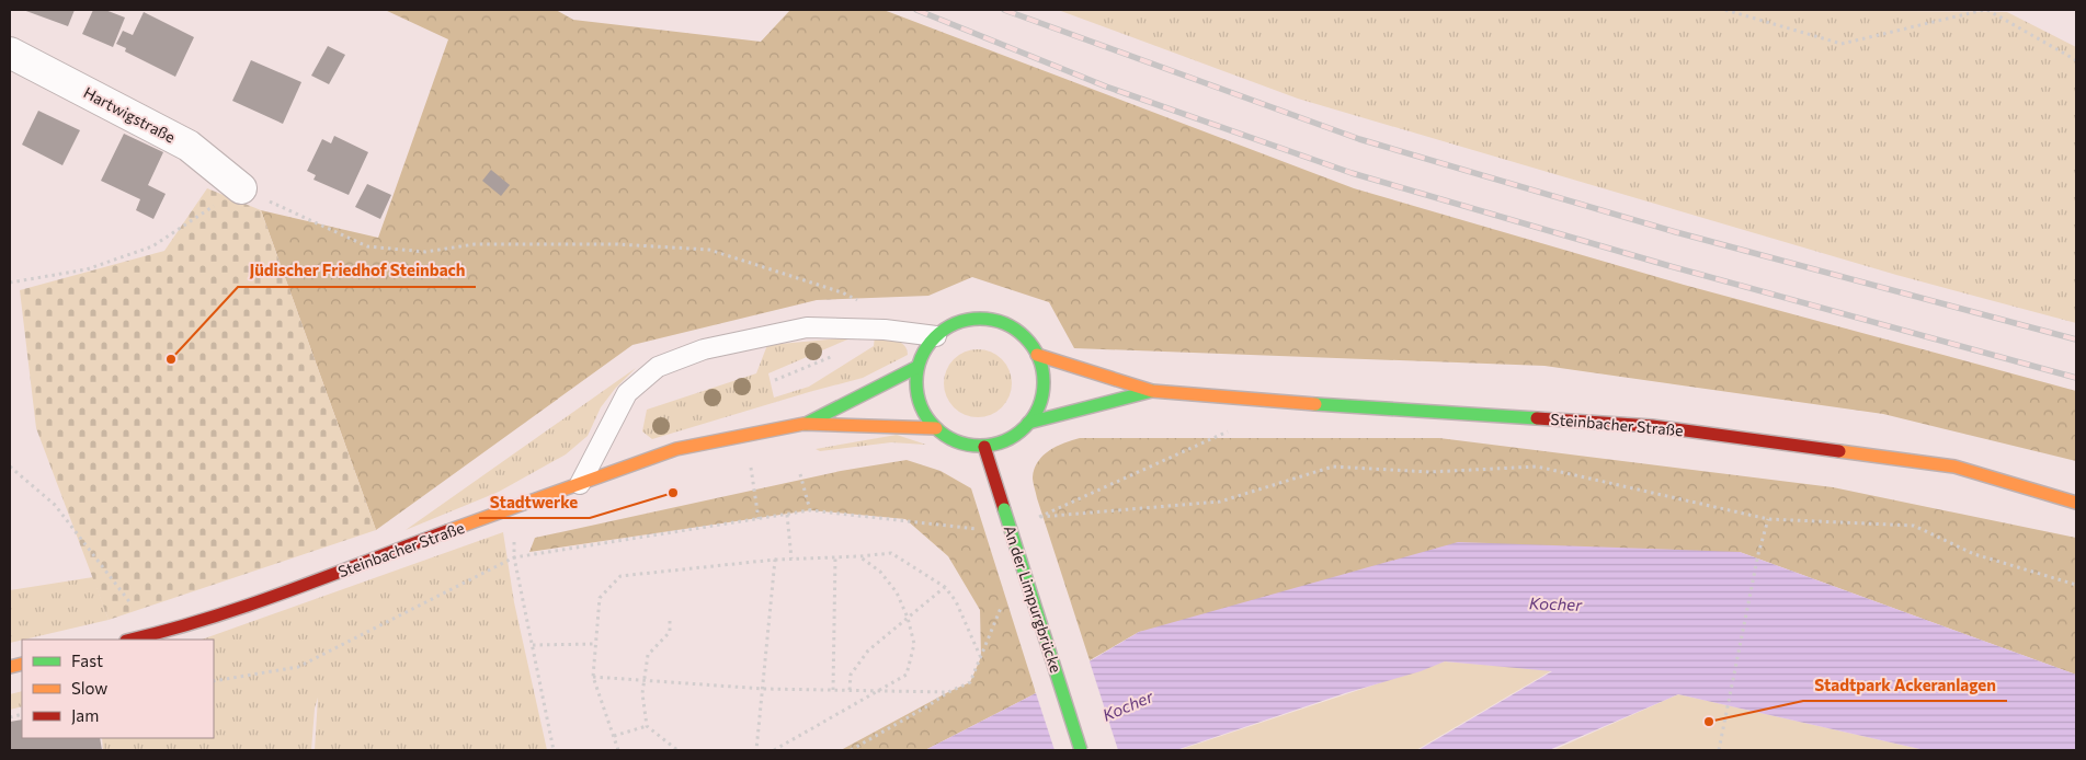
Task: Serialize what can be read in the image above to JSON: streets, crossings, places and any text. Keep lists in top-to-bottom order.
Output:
{
  "streets": {
    "main road": ["Steinbacher Straße", "An der Limpurgbrücke"],
    "street": ["Hartwigstraße"]
  },
  "crossings": [
    ["Steinbacher Straße", "An der Limpurgbrücke"]
  ],
  "water": ["Kocher"],
  "places": ["Jüdischer Friedhof Steinbach", "Stadtwerke", "Stadtpark Ackeranlagen"],
  "legend": ["Fast", "Slow", "Jam"]
}
